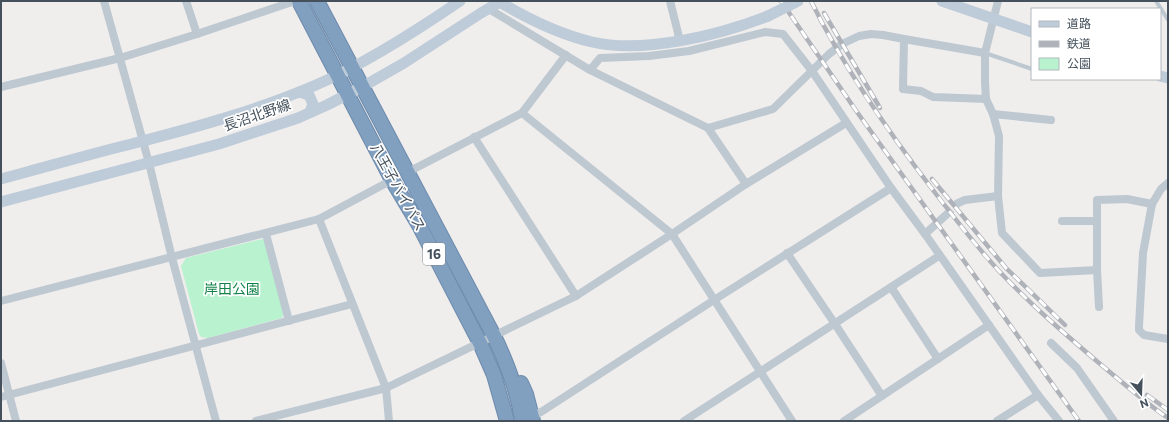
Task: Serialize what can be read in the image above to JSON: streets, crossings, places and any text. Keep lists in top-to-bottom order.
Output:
{
  "streets": {
    "highway": ["八王子バイパス", "16"],
    "main road": ["長沼北野線"]
  },
  "crossings": [
    ["長沼北野線", "八王子バイパス"]
  ],
  "parks": ["岸田公園"],
  "legend": ["道路", "鉄道", "公園"],
  "north": "bottom"
}
